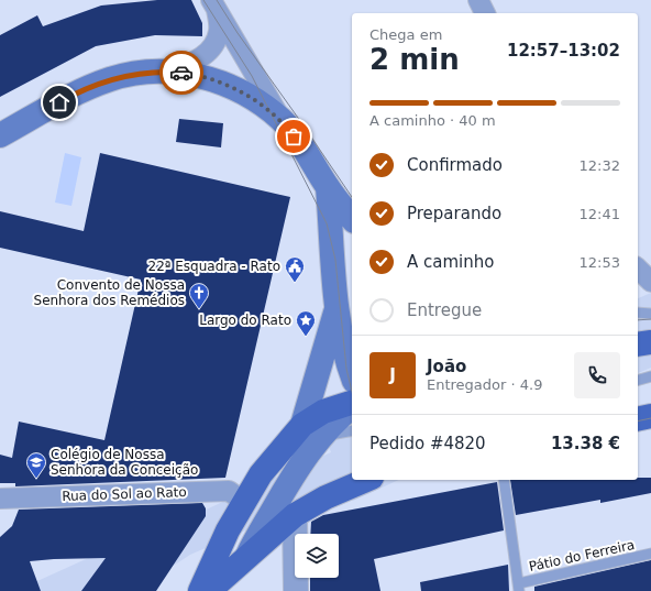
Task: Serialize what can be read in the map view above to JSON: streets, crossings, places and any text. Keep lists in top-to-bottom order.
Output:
{
  "streets": {
    "street": ["Rua do Sol ao Rato"],
    "lane": ["Pátio do Ferreira"]
  },
  "places": {
    "public building": ["22ª Esquadra - Rato"],
    "church": ["Convento de Nossa Senhora dos Remédios"],
    "place": ["Largo do Rato"],
    "school or university": ["Colégio de Nossa Senhora da Conceição"]
  },
  "page": {
    "heading": ["2 min", "Chega em", "12:57–13:02"],
    "panel": [
      "João",
      "Entregador · 4.9",
      "Pedido #4820",
      "13.38 €"
    ],
    "bar": "A caminho · 40 m",
    "list": [
      ["Confirmado", "12:32"],
      ["Preparando", "12:41"],
      ["A caminho", "12:53"],
      "Entregue"
    ],
    "round": "J"
  }
}
